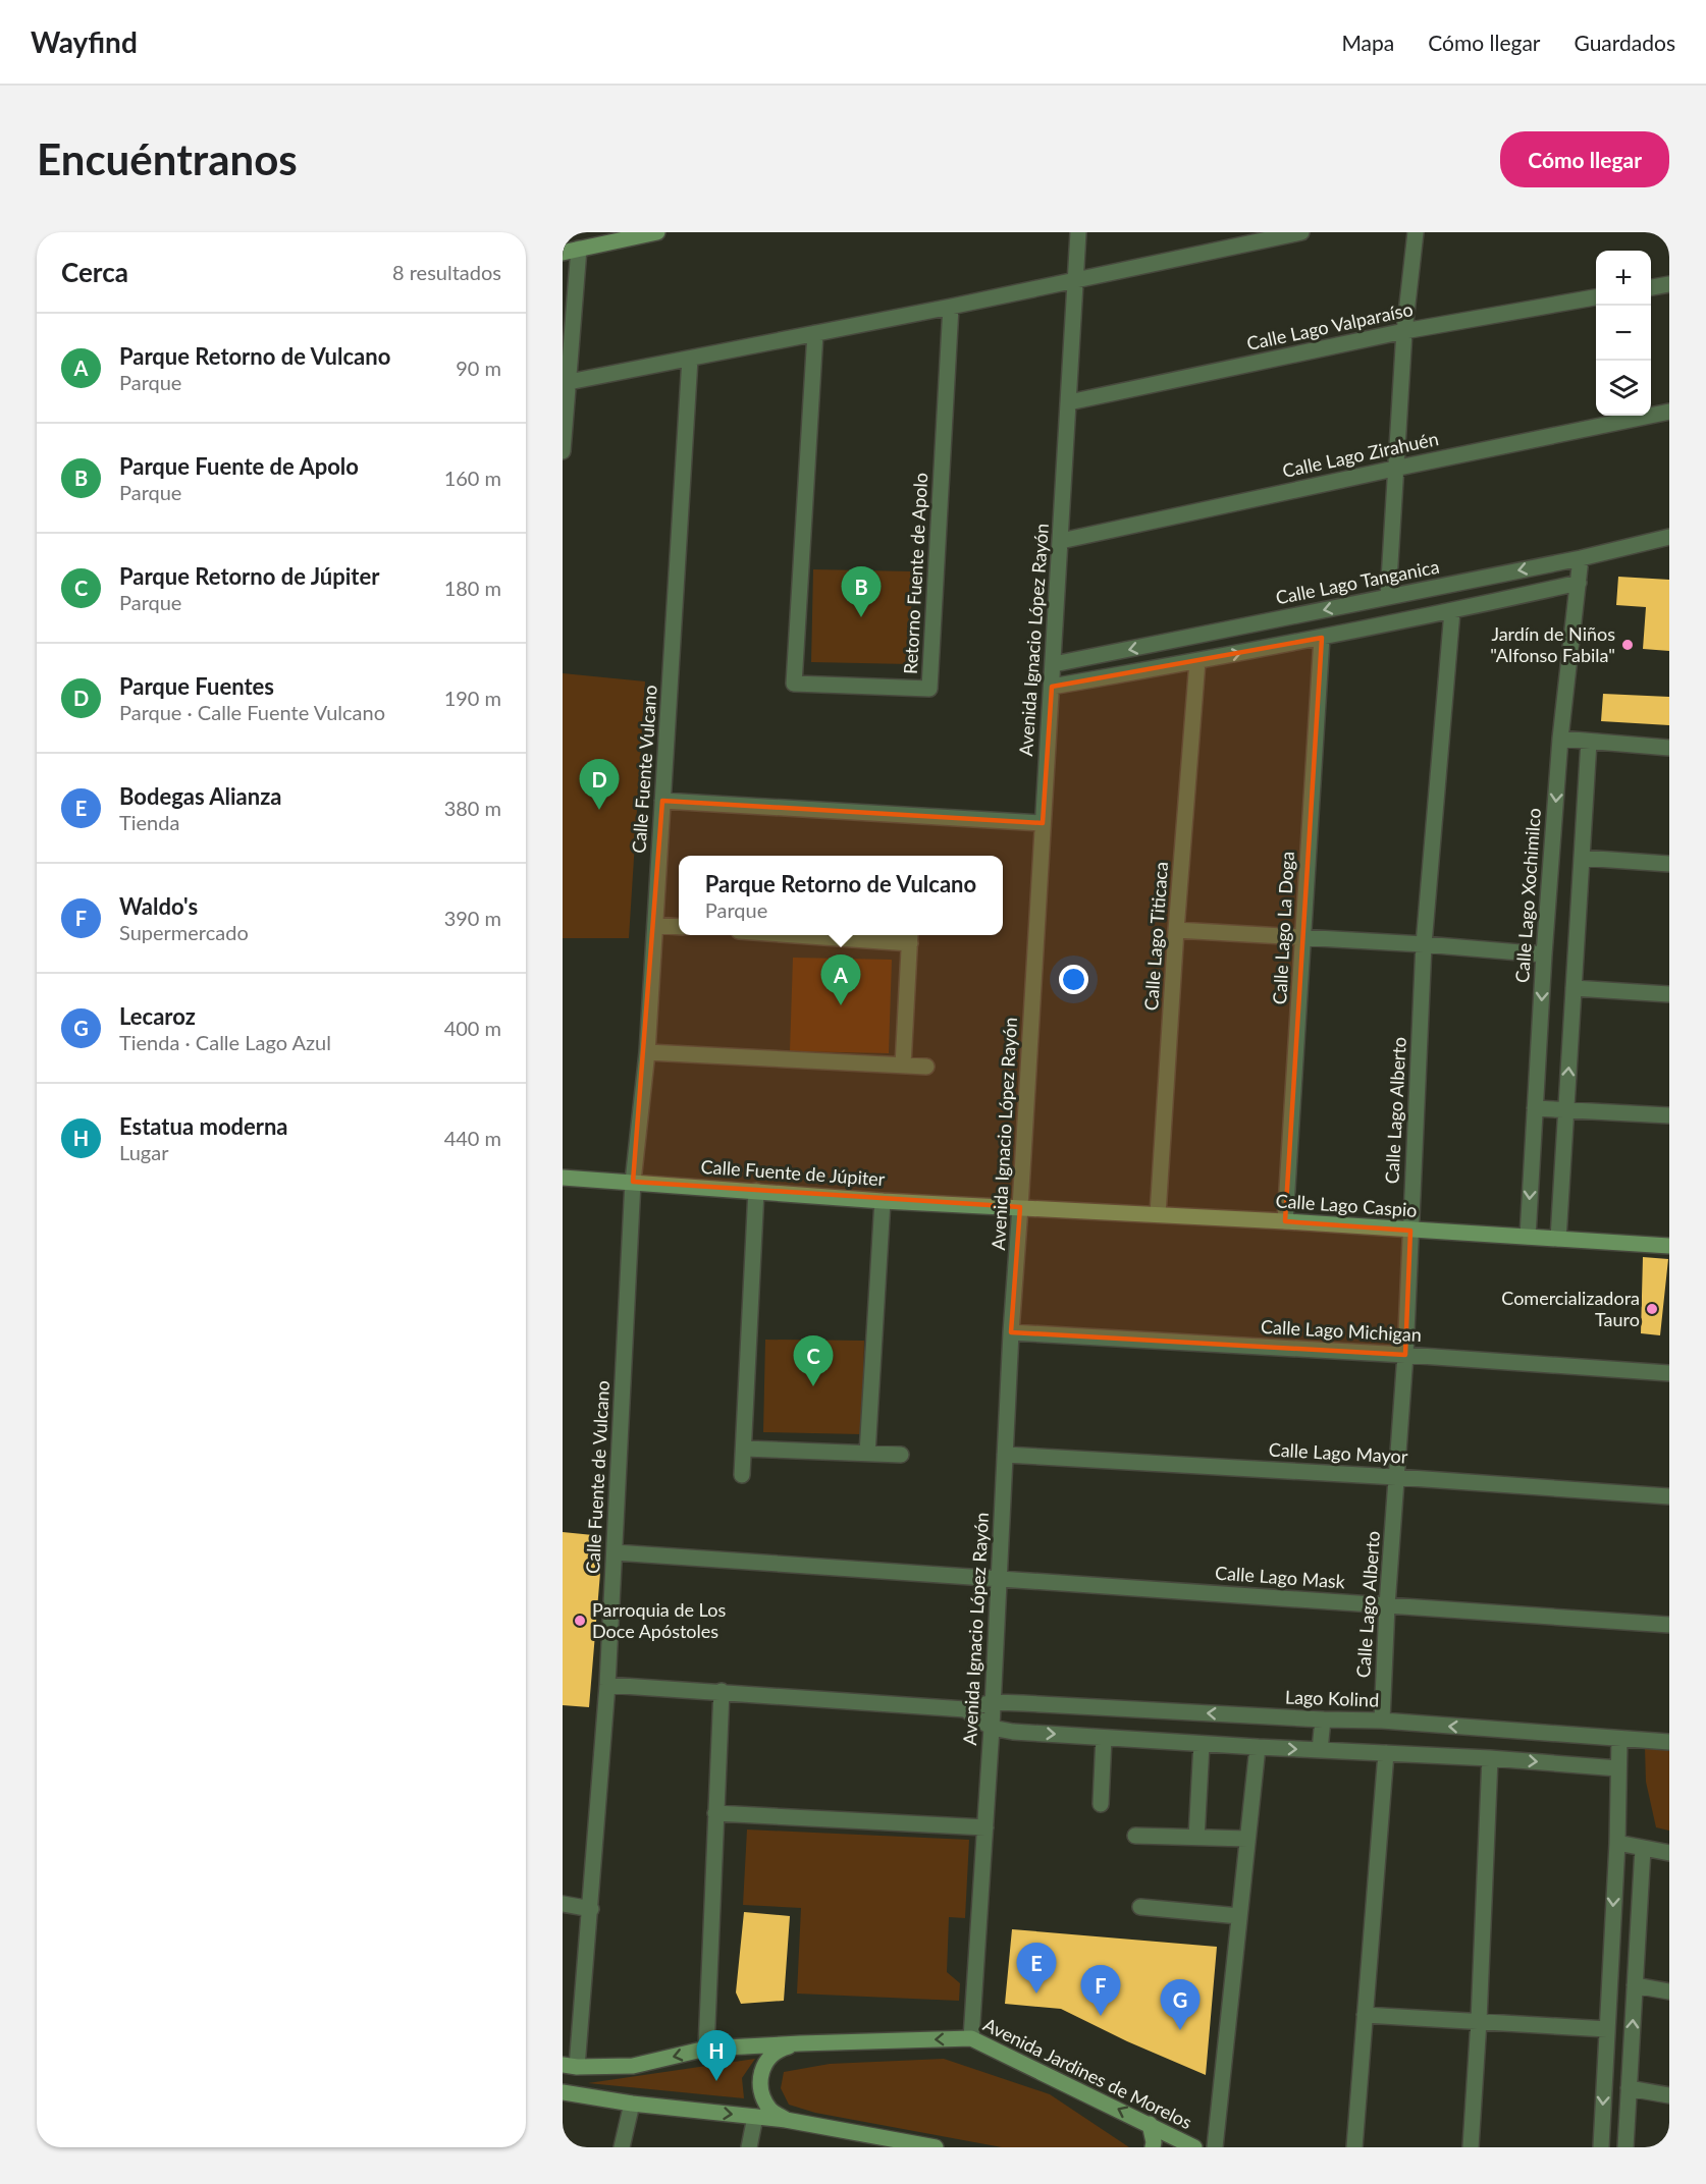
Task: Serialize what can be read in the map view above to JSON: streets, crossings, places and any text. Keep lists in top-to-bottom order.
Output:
{
  "streets": {
    "street": [
      "Calle Lago Valparaíso",
      "Calle Lago Zirahuén",
      "Retorno Fuente de Apolo",
      "Calle Lago Tanganica",
      "Avenida Ignacio López Rayón",
      "Calle Fuente Vulcano",
      "Calle Lago Xochimilco",
      "Calle Lago La Doga",
      "Calle Lago Titicaca",
      "Calle Lago Alberto",
      "Calle Fuente de Júpiter",
      "Calle Lago Caspio",
      "Calle Lago Michigan",
      "Calle Lago Mayor",
      "Calle Fuente de Vulcano",
      "Calle Lago Mask",
      "Lago Kolind",
      "Avenida Jardines de Morelos"
    ]
  },
  "crossings": [
    ["Calle Lago Valparaíso", "Avenida Ignacio López Rayón"],
    ["Calle Lago Zirahuén", "Avenida Ignacio López Rayón"],
    ["Calle Lago Tanganica", "Avenida Ignacio López Rayón"],
    ["Calle Lago Tanganica", "Calle Lago Xochimilco"],
    ["Avenida Ignacio López Rayón", "Calle Fuente de Júpiter"],
    ["Avenida Ignacio López Rayón", "Calle Lago Caspio"],
    ["Avenida Ignacio López Rayón", "Calle Lago Michigan"],
    ["Avenida Ignacio López Rayón", "Calle Lago Mayor"],
    ["Avenida Ignacio López Rayón", "Calle Lago Mask"],
    ["Avenida Ignacio López Rayón", "Lago Kolind"],
    ["Avenida Ignacio López Rayón", "Avenida Jardines de Morelos"],
    ["Calle Fuente Vulcano", "Calle Fuente de Júpiter"],
    ["Calle Fuente Vulcano", "Calle Fuente de Vulcano"],
    ["Calle Lago Xochimilco", "Calle Lago Caspio"],
    ["Calle Lago La Doga", "Calle Lago Caspio"],
    ["Calle Lago Titicaca", "Calle Lago Caspio"],
    ["Calle Lago Alberto", "Calle Lago Caspio"],
    ["Calle Lago Alberto", "Calle Lago Michigan"],
    ["Calle Lago Alberto", "Calle Lago Mayor"],
    ["Calle Lago Alberto", "Calle Lago Mask"],
    ["Calle Lago Alberto", "Lago Kolind"],
    ["Calle Fuente de Júpiter", "Calle Lago Caspio"],
    ["Calle Fuente de Júpiter", "Calle Fuente de Vulcano"],
    ["Calle Fuente de Vulcano", "Calle Lago Mask"],
    ["Calle Fuente de Vulcano", "Avenida Jardines de Morelos"]
  ],
  "places": ["Jardín de Niños \"Alfonso Fabila\"", "Comercializadora Tauro", "Parroquia de Los Doce Apóstoles"],
  "page": {
    "header": "Wayfind",
    "nav": ["Mapa", "Cómo llegar", "Guardados"],
    "buttons": "Cómo llegar",
    "title": "Encuéntranos",
    "heading": ["Cerca", "8 resultados"],
    "map_buttons": ["+", "−"],
    "list": [
      {
        "mark": "A",
        "name": "Parque Retorno de Vulcano",
        "note": "Parque",
        "value": "90 m"
      },
      {
        "mark": "B",
        "name": "Parque Fuente de Apolo",
        "note": "Parque",
        "value": "160 m"
      },
      {
        "mark": "C",
        "name": "Parque Retorno de Júpiter",
        "note": "Parque",
        "value": "180 m"
      },
      {
        "mark": "D",
        "name": "Parque Fuentes",
        "note": "Parque · Calle Fuente Vulcano",
        "value": "190 m"
      },
      {
        "mark": "E",
        "name": "Bodegas Alianza",
        "note": "Tienda",
        "value": "380 m"
      },
      {
        "mark": "F",
        "name": "Waldo's",
        "note": "Supermercado",
        "value": "390 m"
      },
      {
        "mark": "G",
        "name": "Lecaroz",
        "note": "Tienda · Calle Lago Azul",
        "value": "400 m"
      },
      {
        "mark": "H",
        "name": "Estatua moderna",
        "note": "Lugar",
        "value": "440 m"
      }
    ],
    "pins": [
      "B",
      "D",
      "A",
      "C",
      "E",
      "F",
      "G",
      "H"
    ],
    "popup": ["Parque Retorno de Vulcano", "Parque"]
  }
}
